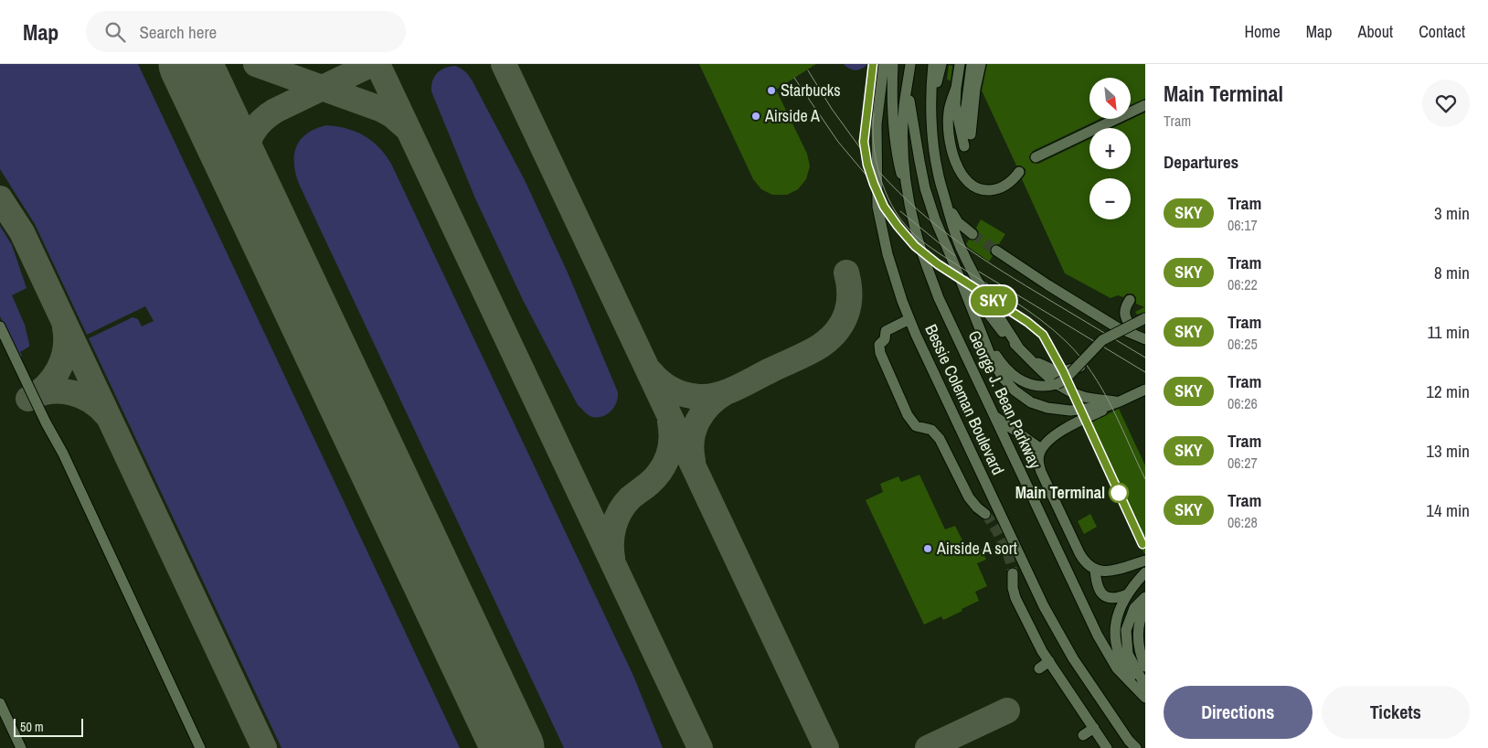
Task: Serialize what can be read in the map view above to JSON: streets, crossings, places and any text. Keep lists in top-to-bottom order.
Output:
{
  "streets": {
    "street": ["Bessie Coleman Boulevard", "George J. Bean Parkway"]
  },
  "places": [
    "Starbucks",
    "Airside A",
    "Main Terminal",
    "Airside A sort"
  ],
  "lines": ["tram line SKY"],
  "scale_bar": "50 m",
  "north": "bottom right",
  "page": {
    "header": "Map",
    "search": "Search here",
    "nav": [
      "Home",
      "Map",
      "About",
      "Contact"
    ],
    "on_map": "SKY",
    "heading": [
      ["Main Terminal", "Tram"],
      "Departures"
    ],
    "map_buttons": ["+", "−"],
    "list": [
      {
        "mark": "SKY",
        "name": "Tram",
        "note": "06:17",
        "value": "3 min"
      },
      {
        "mark": "SKY",
        "name": "Tram",
        "note": "06:22",
        "value": "8 min"
      },
      {
        "mark": "SKY",
        "name": "Tram",
        "note": "06:25",
        "value": "11 min"
      },
      {
        "mark": "SKY",
        "name": "Tram",
        "note": "06:26",
        "value": "12 min"
      },
      {
        "mark": "SKY",
        "name": "Tram",
        "note": "06:27",
        "value": "13 min"
      },
      {
        "mark": "SKY",
        "name": "Tram",
        "note": "06:28",
        "value": "14 min"
      }
    ],
    "buttons": ["Directions", "Tickets"],
    "scale": "50 m"
  }
}
